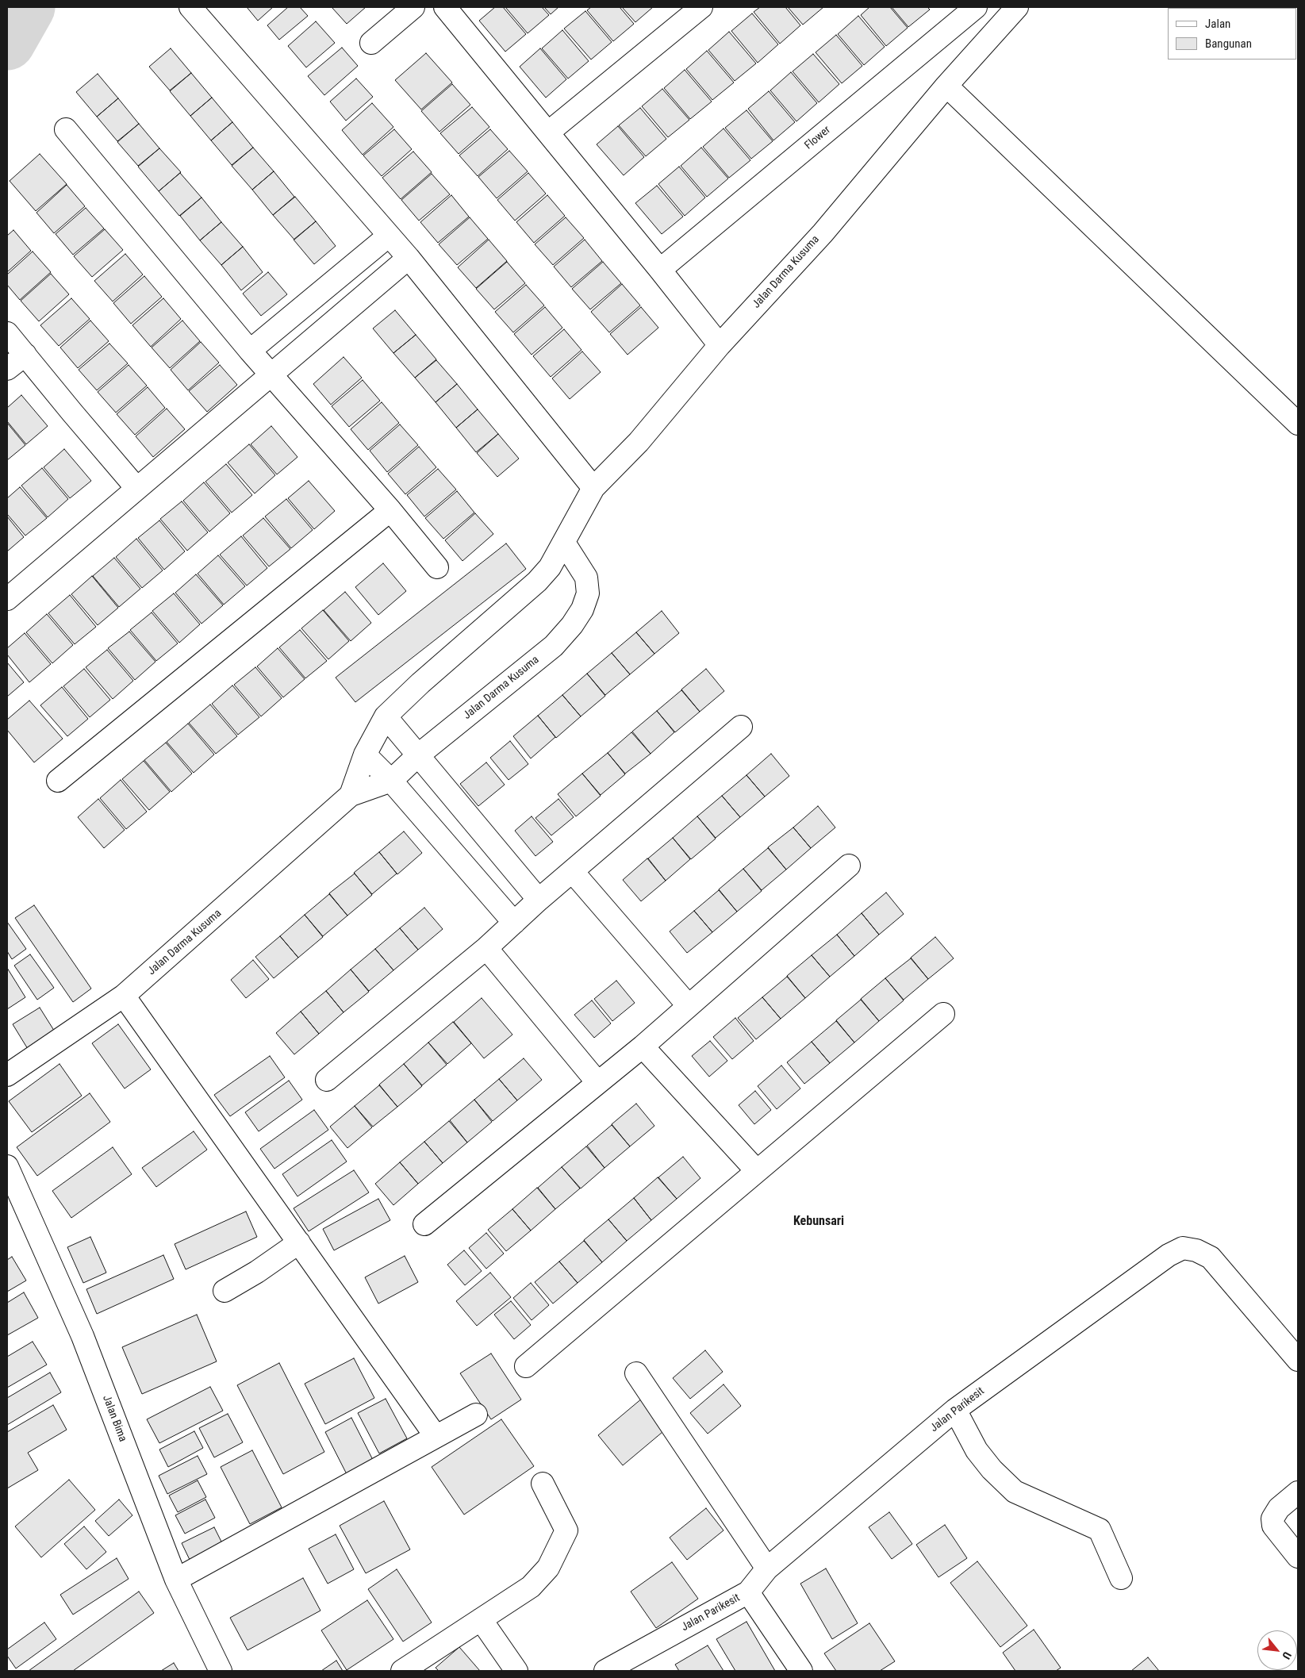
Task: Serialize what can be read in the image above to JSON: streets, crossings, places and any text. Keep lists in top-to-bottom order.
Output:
{
  "streets": {
    "street": [
      "Flower",
      "Jalan Darma Kusuma",
      "Jalan Parikesit",
      "Jalan Bima"
    ]
  },
  "districts": ["Kebunsari"],
  "legend": ["Jalan", "Bangunan"],
  "north": "bottom right"
}
